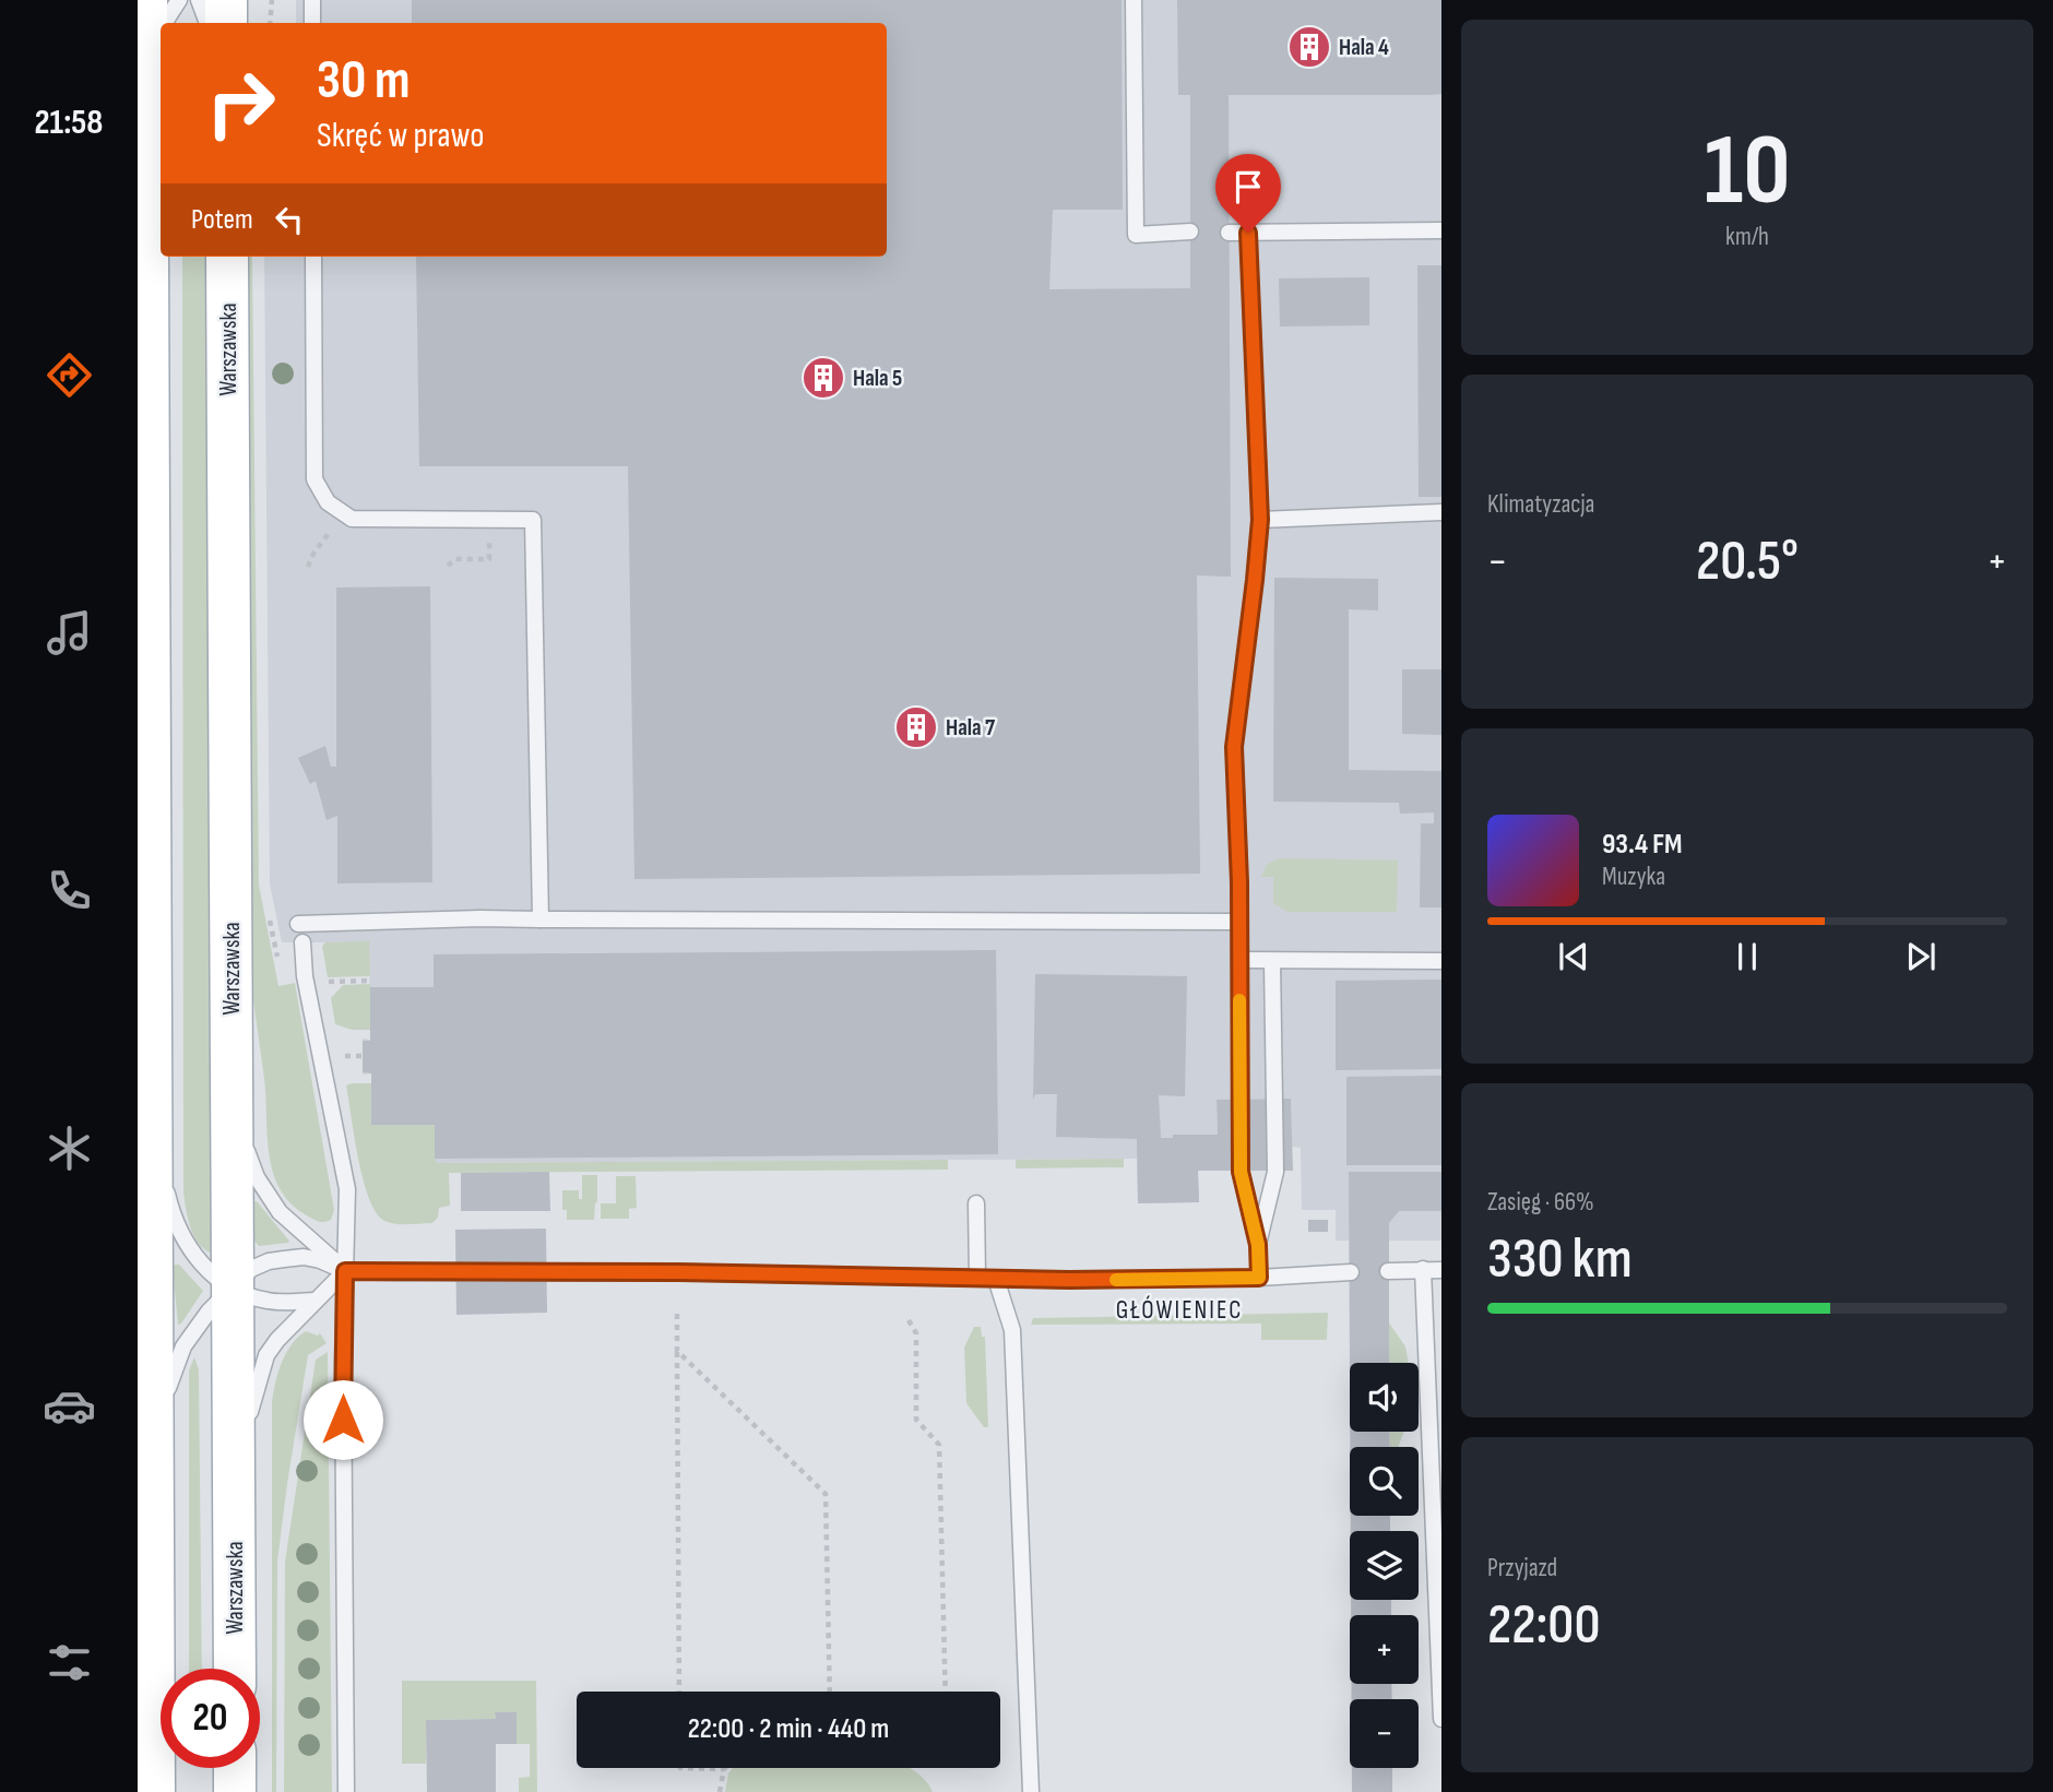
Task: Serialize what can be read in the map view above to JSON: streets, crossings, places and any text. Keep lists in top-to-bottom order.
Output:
{
  "streets": {
    "main road": ["Warszawska"]
  },
  "districts": ["GŁÓWIENIEC"],
  "places": {
    "building": ["Hala 4", "Hala 5", "Hala 7"]
  },
  "page": {
    "tabs": "21:58",
    "tile": [
      ["10", "km/h"],
      "Klimatyzacja",
      ["Zasięg · 66%", "330 km"],
      ["Przyjazd", "22:00"]
    ],
    "turn": ["30 m", "Skręć w prawo"],
    "then": "Potem",
    "heat": ["−", "20.5°", "+"],
    "song": ["93.4 FM", "Muzyka"],
    "map_buttons": ["+", "−"],
    "limit": "20",
    "trip": "22:00 · 2 min · 440 m"
  }
}
